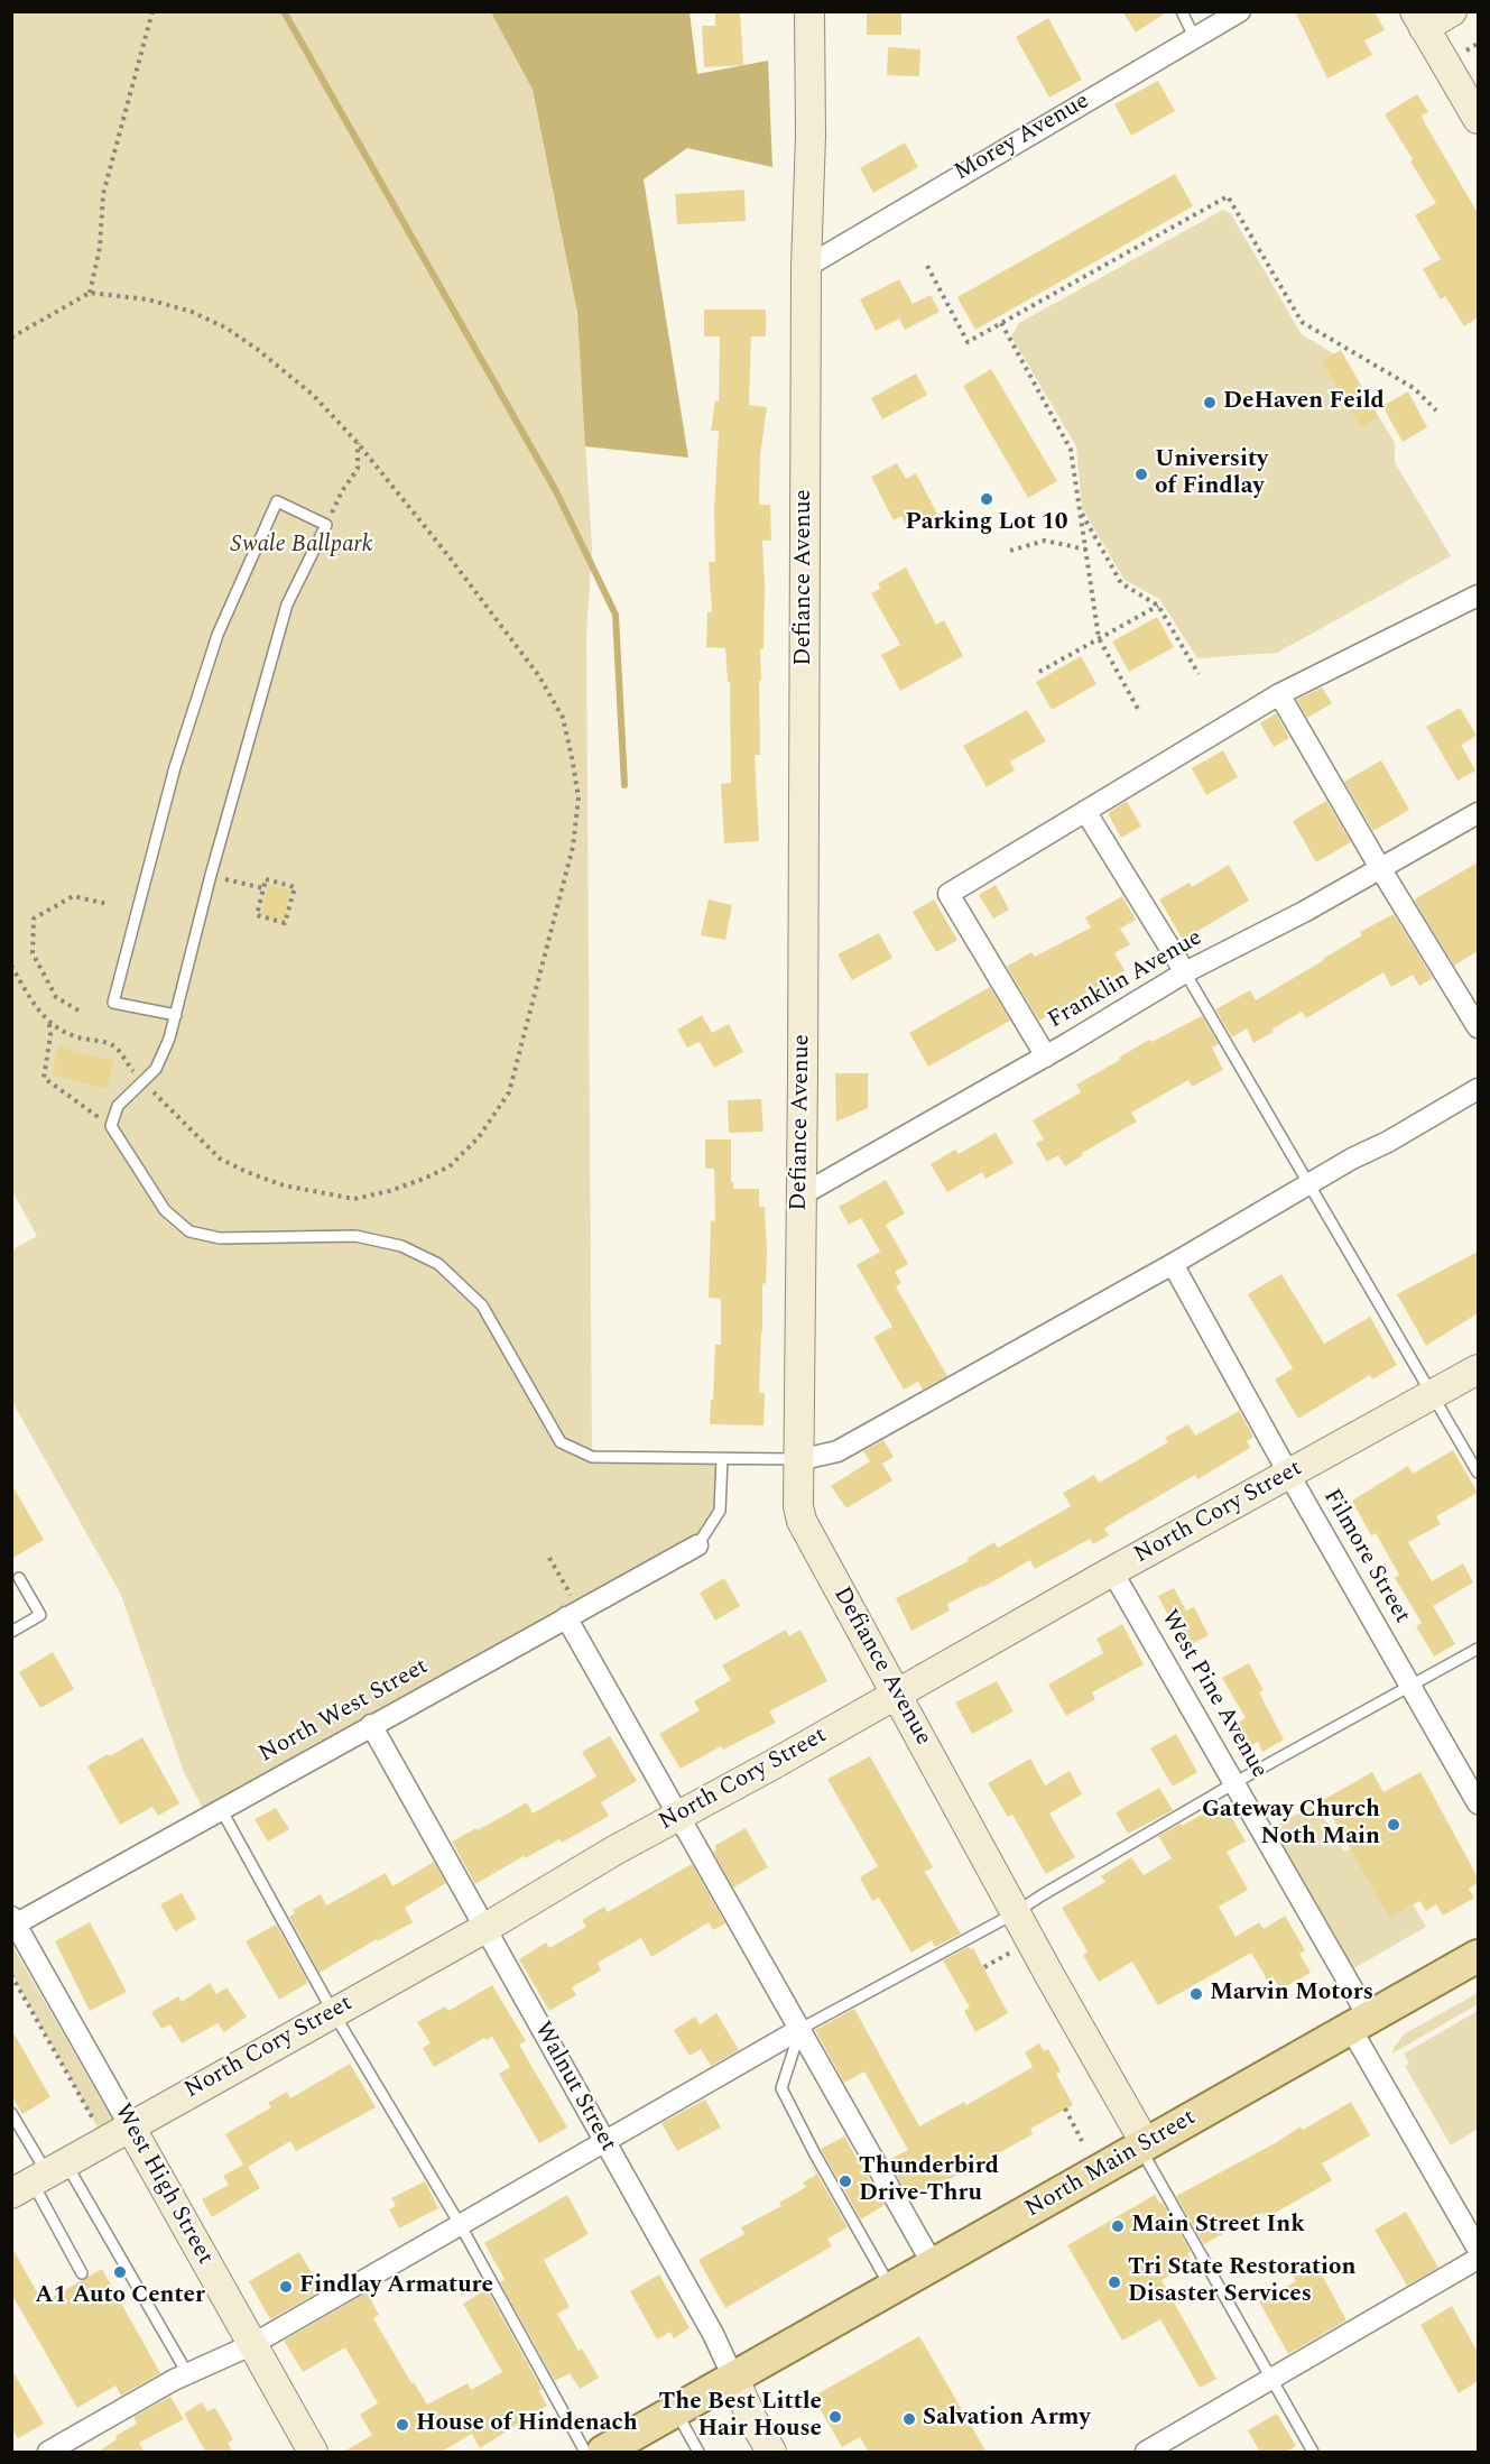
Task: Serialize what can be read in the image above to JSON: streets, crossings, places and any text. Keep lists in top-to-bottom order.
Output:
{
  "streets": {
    "main road": ["North Main Street"],
    "street": [
      "Morey Avenue",
      "Defiance Avenue",
      "Franklin Avenue",
      "North Cory Street",
      "Filmore Street",
      "West Pine Avenue",
      "North West Street",
      "Walnut Street",
      "West High Street"
    ]
  },
  "crossings": [
    ["Morey Avenue", "Defiance Avenue"],
    ["Defiance Avenue", "Franklin Avenue"],
    ["Defiance Avenue", "North Cory Street"],
    ["Defiance Avenue", "North Main Street"],
    ["North Cory Street", "Filmore Street"],
    ["North Cory Street", "West Pine Avenue"],
    ["North Cory Street", "Walnut Street"],
    ["North Cory Street", "West High Street"],
    ["West Pine Avenue", "North Main Street"],
    ["North West Street", "Walnut Street"],
    ["North West Street", "West High Street"],
    ["Walnut Street", "North Main Street"]
  ],
  "parks": ["Swale Ballpark"],
  "places": [
    "DeHaven Feild",
    "University of Findlay",
    "Parking Lot 10",
    "Gateway Church Noth Main",
    "Marvin Motors",
    "Thunderbird Drive-Thru",
    "Main Street Ink",
    "A1 Auto Center",
    "Tri State Restoration Disaster Services",
    "Findlay Armature",
    "The Best Little Hair House",
    "Salvation Army",
    "House of Hindenach"
  ]
}
